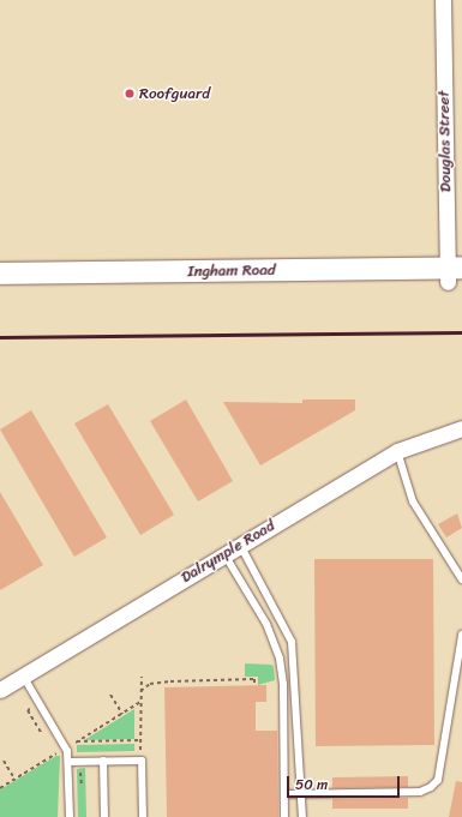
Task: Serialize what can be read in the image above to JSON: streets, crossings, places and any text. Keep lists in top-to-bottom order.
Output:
{
  "streets": {
    "main road": ["Ingham Road"],
    "street": ["Douglas Street", "Dalrymple Road"]
  },
  "crossings": [
    ["Douglas Street", "Ingham Road"]
  ],
  "places": ["Roofguard"],
  "scale_bar": "50 m"
}
